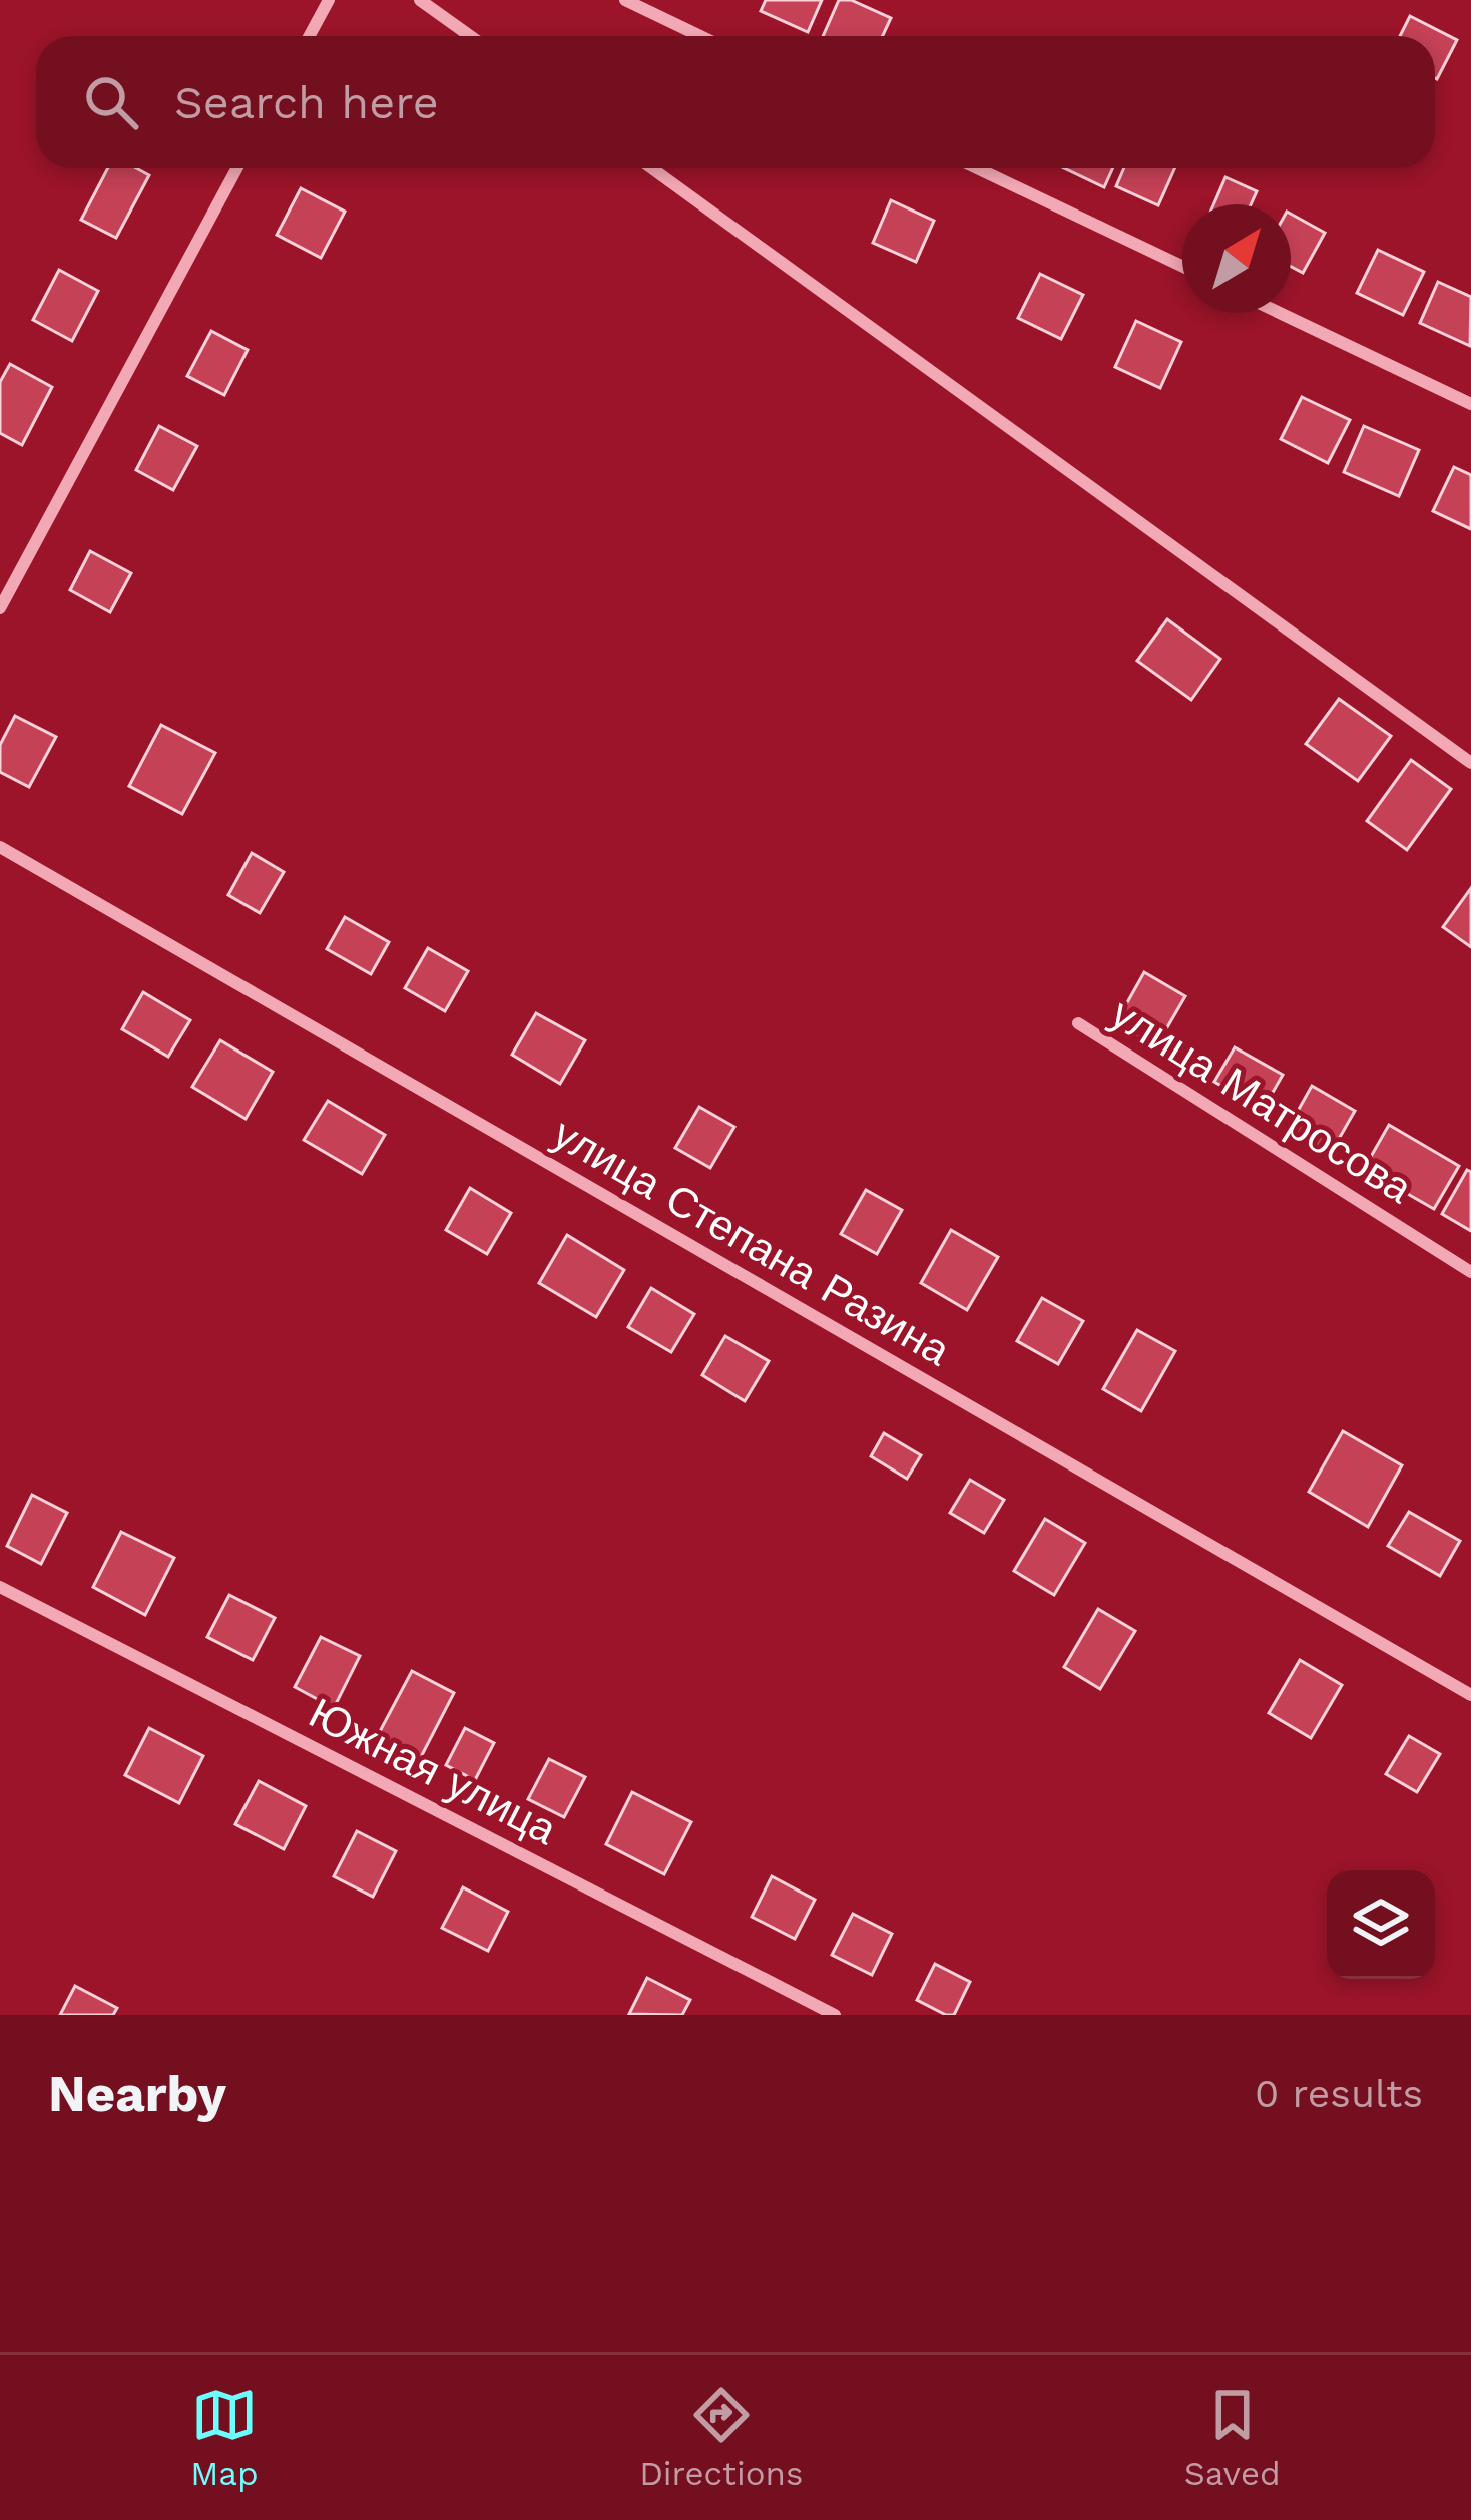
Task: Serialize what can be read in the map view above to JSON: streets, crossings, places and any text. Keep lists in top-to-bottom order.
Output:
{
  "streets": {
    "street": ["улица Матросова", "улица Степана Разина", "Южная улица"]
  },
  "north": "top right",
  "page": {
    "search": "Search here",
    "heading": ["Nearby", "0 results"],
    "nav": ["Map", "Directions", "Saved"]
  }
}
